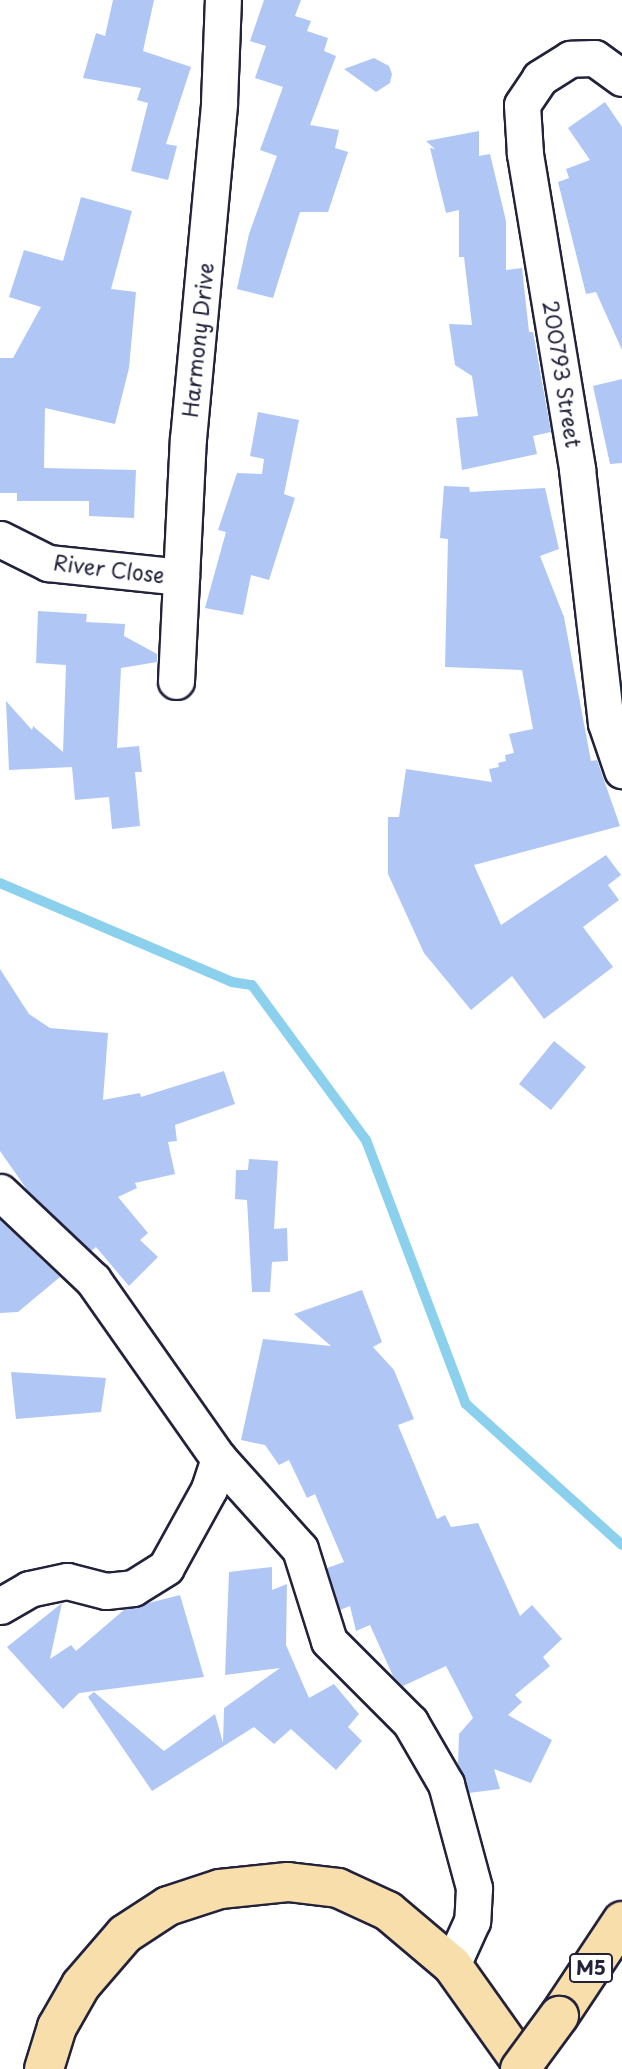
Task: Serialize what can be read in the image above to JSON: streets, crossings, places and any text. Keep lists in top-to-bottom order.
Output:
{
  "streets": {
    "main road": ["M5"],
    "street": ["Harmony Drive", "200793 Street", "River Close"]
  },
  "crossings": [
    ["Harmony Drive", "River Close"]
  ]
}
